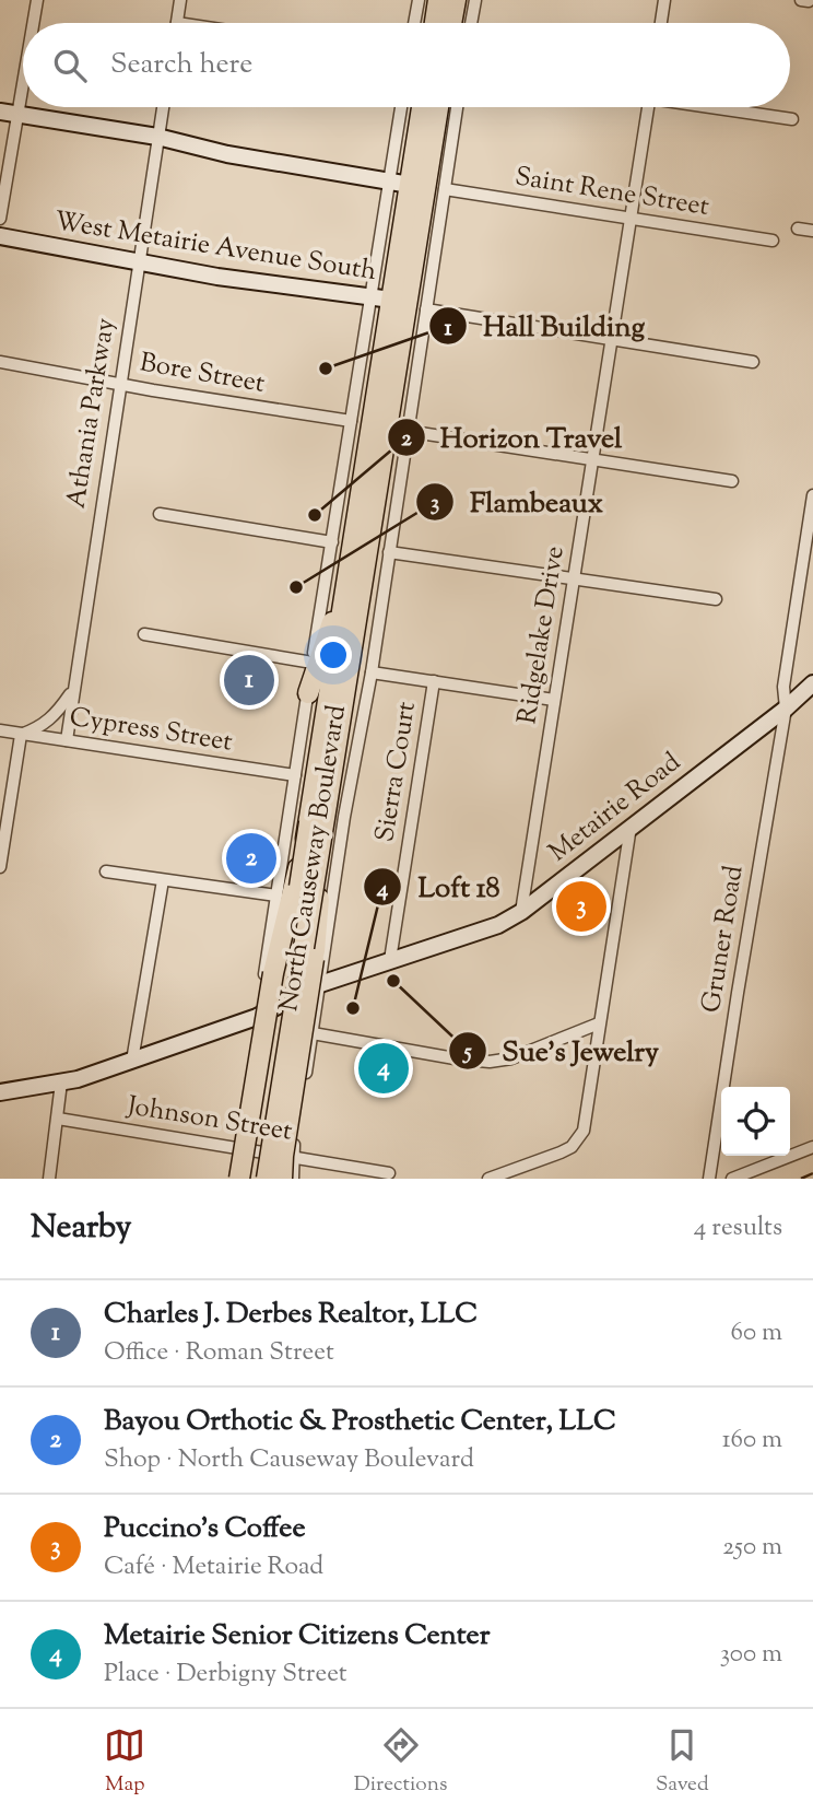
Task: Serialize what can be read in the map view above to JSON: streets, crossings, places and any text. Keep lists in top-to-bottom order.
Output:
{
  "streets": {
    "highway": ["North Causeway Boulevard"],
    "main road": ["West Metairie Avenue South", "Metairie Road"],
    "street": [
      "Saint Rene Street",
      "Bore Street",
      "Athania Parkway",
      "Ridgelake Drive",
      "Cypress Street",
      "Sierra Court",
      "Gruner Road",
      "Johnson Street"
    ]
  },
  "crossings": [
    ["Saint Rene Street", "Ridgelake Drive"],
    ["Saint Rene Street", "North Causeway Boulevard"],
    ["West Metairie Avenue South", "Athania Parkway"],
    ["West Metairie Avenue South", "North Causeway Boulevard"],
    ["Bore Street", "Athania Parkway"],
    ["Bore Street", "North Causeway Boulevard"],
    ["Athania Parkway", "Cypress Street"],
    ["Ridgelake Drive", "Metairie Road"],
    ["Cypress Street", "North Causeway Boulevard"],
    ["Sierra Court", "Metairie Road"],
    ["Metairie Road", "North Causeway Boulevard"],
    ["Metairie Road", "Gruner Road"],
    ["North Causeway Boulevard", "Johnson Street"]
  ],
  "places": [
    "Hall Building",
    "Horizon Travel",
    "Flambeaux",
    "Sue's Jewelry",
    "Loft 18"
  ],
  "page": {
    "search": "Search here",
    "pins": [
      "1",
      "2",
      "3",
      "4"
    ],
    "heading": ["Nearby", "4 results"],
    "list": [
      {
        "mark": "1",
        "name": "Charles J. Derbes Realtor, LLC",
        "note": "Office · Roman Street",
        "value": "60 m"
      },
      {
        "mark": "2",
        "name": "Bayou Orthotic & Prosthetic Center, LLC",
        "note": "Shop · North Causeway Boulevard",
        "value": "160 m"
      },
      {
        "mark": "3",
        "name": "Puccino's Coffee",
        "note": "Café · Metairie Road",
        "value": "250 m"
      },
      {
        "mark": "4",
        "name": "Metairie Senior Citizens Center",
        "note": "Place · Derbigny Street",
        "value": "300 m"
      }
    ],
    "nav": ["Map", "Directions", "Saved"]
  }
}
